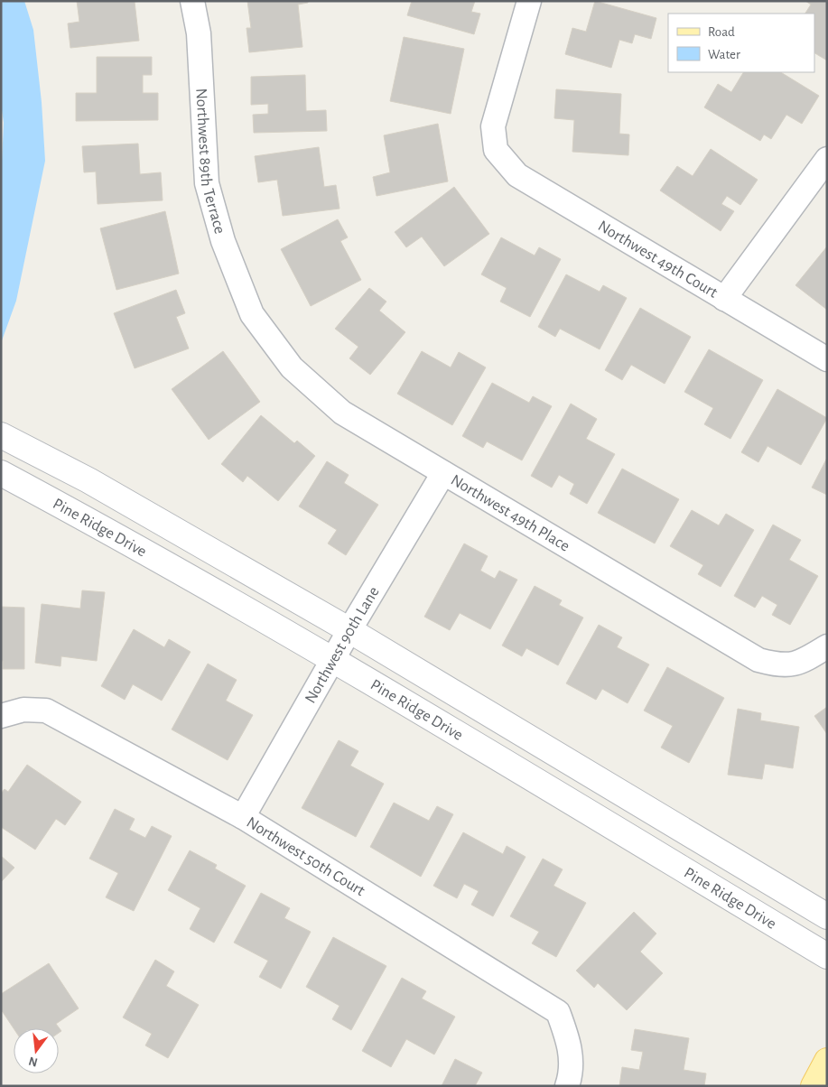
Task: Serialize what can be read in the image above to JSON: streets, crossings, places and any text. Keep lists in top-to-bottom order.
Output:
{
  "streets": {
    "street": [
      "Northwest 89th Terrace",
      "Northwest 49th Court",
      "Northwest 49th Place",
      "Pine Ridge Drive",
      "Northwest 90th Lane",
      "Northwest 50th Court"
    ]
  },
  "crossings": [
    ["Northwest 89th Terrace", "Northwest 49th Place"],
    ["Northwest 49th Place", "Northwest 90th Lane"],
    ["Pine Ridge Drive", "Northwest 90th Lane"],
    ["Northwest 90th Lane", "Northwest 50th Court"]
  ],
  "legend": ["Road", "Water"],
  "north": "bottom"
}
